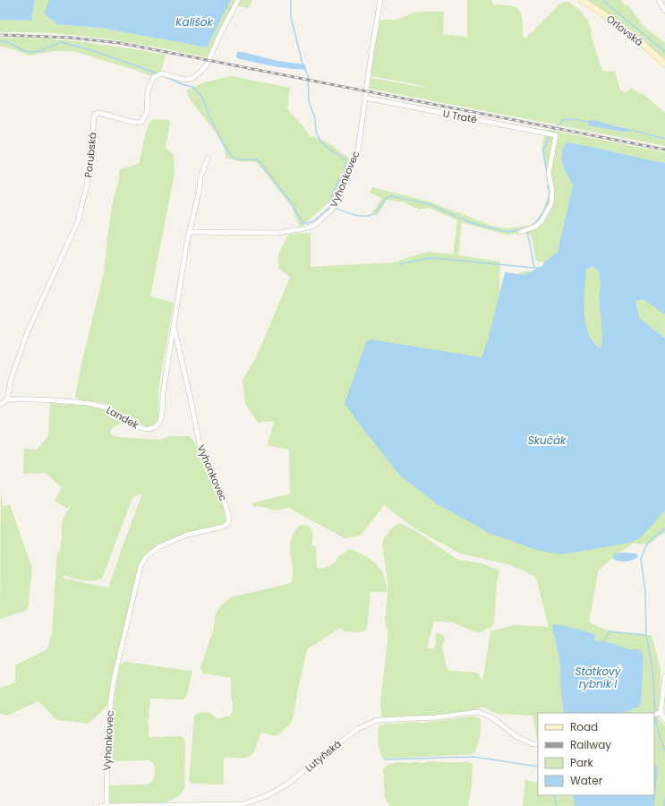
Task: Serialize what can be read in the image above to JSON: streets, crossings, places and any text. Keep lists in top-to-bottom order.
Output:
{
  "streets": {
    "main road": ["Orlovská"],
    "street": [
      "U Tratě",
      "Porubská",
      "Vyhonkovec",
      "Landek",
      "Lutyňská"
    ]
  },
  "crossings": [
    ["U Tratě", "Vyhonkovec"],
    ["Porubská", "Landek"],
    ["Vyhonkovec", "Landek"],
    ["Vyhonkovec", "Lutyňská"]
  ],
  "water": ["Kališok", "Skučák", "Statkový rybník I"],
  "legend": [
    "Road",
    "Railway",
    "Park",
    "Water"
  ]
}
